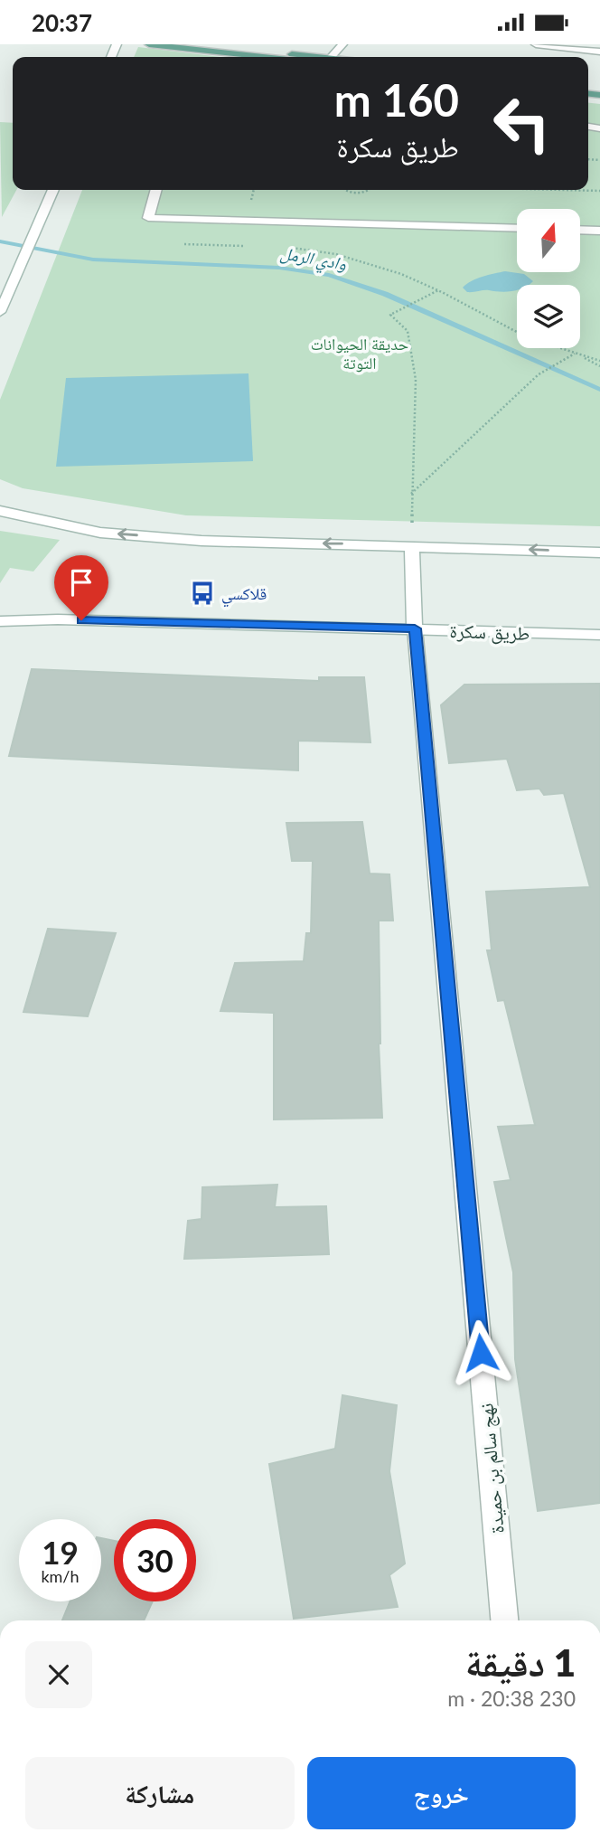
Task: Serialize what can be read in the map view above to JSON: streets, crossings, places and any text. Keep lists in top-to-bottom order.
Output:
{
  "streets": {
    "street": ["طريق سكرة", "نهج سالم بن حميدة"]
  },
  "crossings": [
    ["طريق سكرة", "نهج سالم بن حميدة"]
  ],
  "water": ["وادي الرمل"],
  "parks": ["حديقة الحيوانات التوتة"],
  "places": {
    "bus stop": ["قلاكسي"]
  },
  "north": "top",
  "page": {
    "status": "20:37",
    "turn": ["160 m", "طريق سكرة"],
    "speed": "19 km/h",
    "limit": "30",
    "heading": ["1 دقيقة", "230 m · 20:38"],
    "buttons": ["خروج", "مشاركة"]
  }
}
